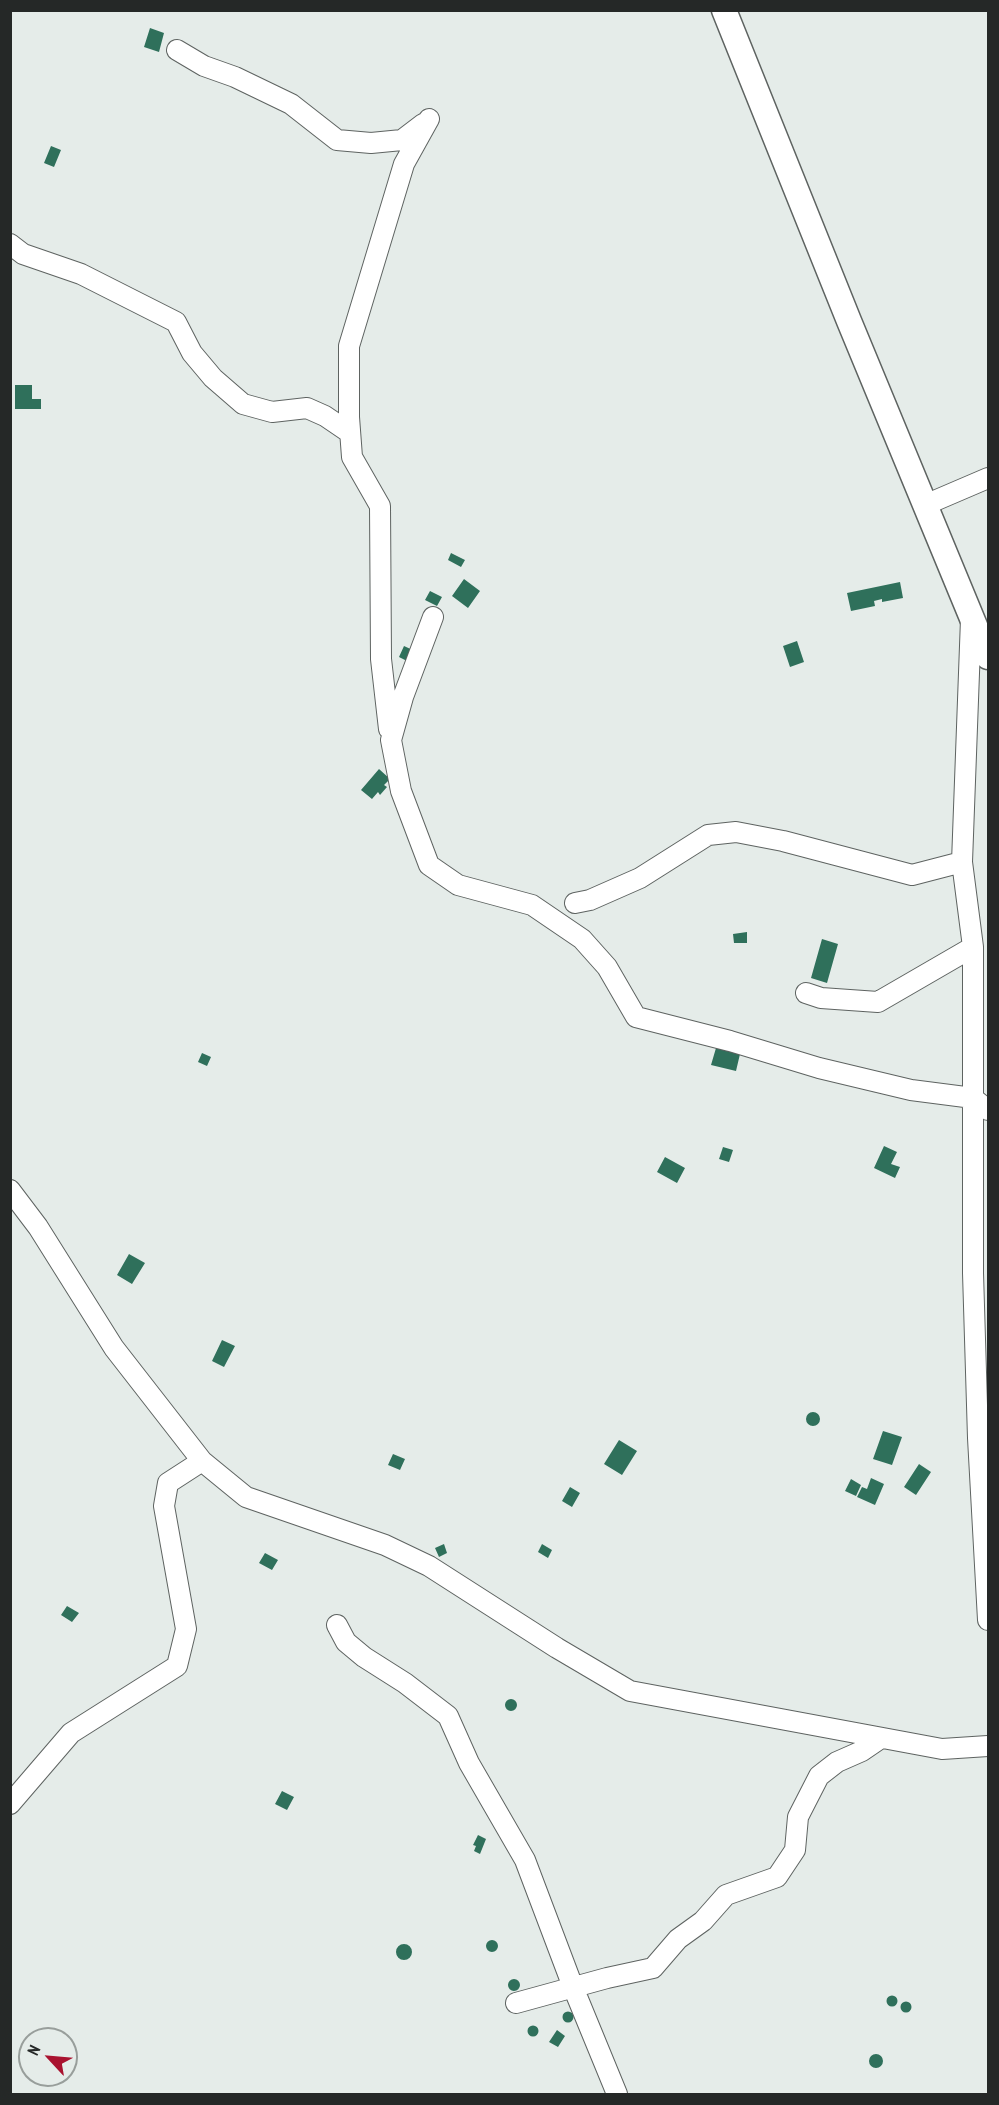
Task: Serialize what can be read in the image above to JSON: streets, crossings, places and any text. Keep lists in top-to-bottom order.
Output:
{
  "north": "top left"
}
